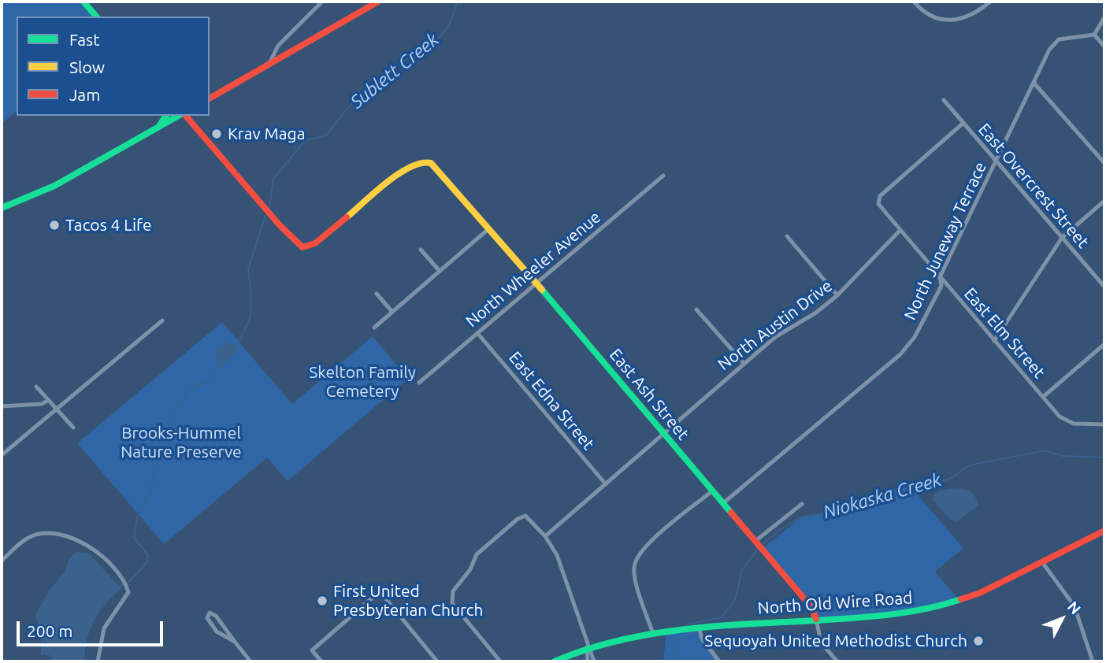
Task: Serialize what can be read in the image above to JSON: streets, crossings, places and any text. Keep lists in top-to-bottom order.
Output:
{
  "streets": {
    "street": [
      "East Overcrest Street",
      "North Juneway Terrace",
      "North Wheeler Avenue",
      "North Austin Drive",
      "East Elm Street",
      "East Ash Street",
      "East Edna Street",
      "North Old Wire Road"
    ]
  },
  "crossings": [
    ["East Overcrest Street", "North Juneway Terrace"],
    ["North Juneway Terrace", "East Elm Street"],
    ["North Juneway Terrace", "East Ash Street"],
    ["North Wheeler Avenue", "East Ash Street"],
    ["North Wheeler Avenue", "East Edna Street"],
    ["North Austin Drive", "East Elm Street"],
    ["North Austin Drive", "East Ash Street"],
    ["North Austin Drive", "East Edna Street"],
    ["East Ash Street", "North Old Wire Road"]
  ],
  "water": ["Sublett Creek", "Niokaska Creek"],
  "parks": ["Skelton Family Cemetery", "Brooks-Hummel Nature Preserve"],
  "places": [
    "Krav Maga",
    "Tacos 4 Life",
    "First United Presbyterian Church",
    "Sequoyah United Methodist Church"
  ],
  "legend": ["Fast", "Slow", "Jam"],
  "scale_bar": "200 m",
  "north": "top right"
}
